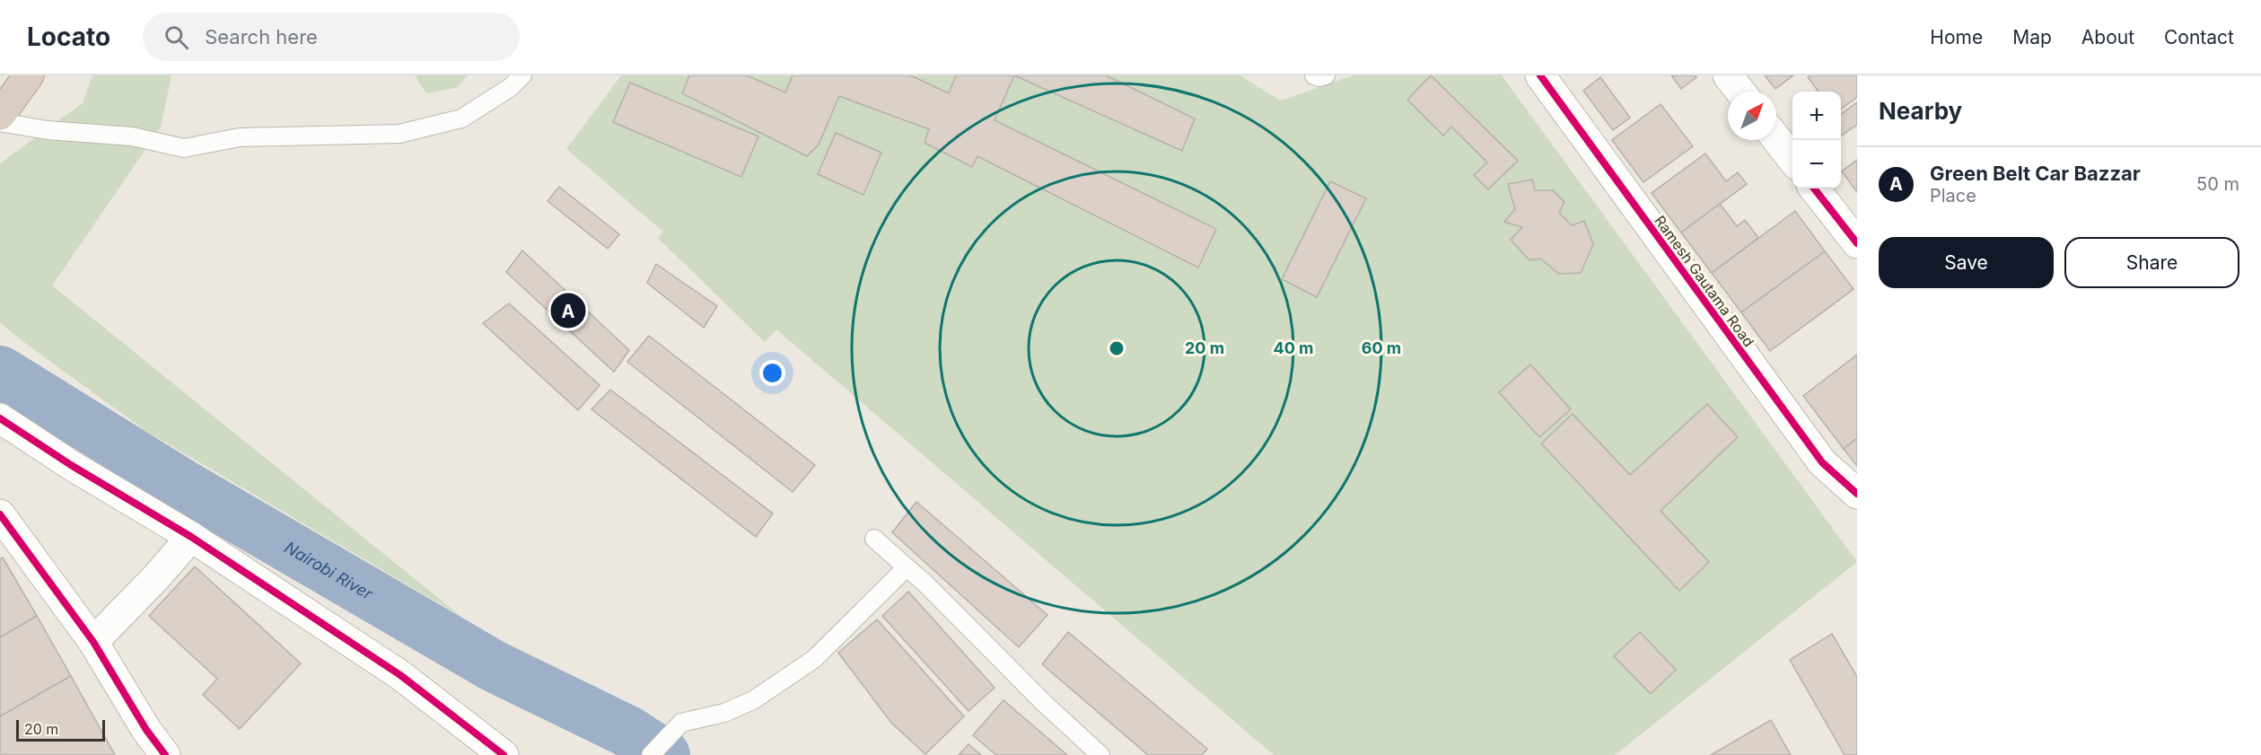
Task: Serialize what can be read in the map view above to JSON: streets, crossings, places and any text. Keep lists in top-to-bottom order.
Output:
{
  "streets": {
    "street": ["Ramesh Gautama Road"]
  },
  "water": ["Nairobi River"],
  "scale_bar": "20 m",
  "north": "top right",
  "page": {
    "header": "Locato",
    "search": "Search here",
    "nav": [
      "Home",
      "Map",
      "About",
      "Contact"
    ],
    "heading": "Nearby",
    "map_buttons": ["+", "−"],
    "list": [
      {
        "mark": "A",
        "name": "Green Belt Car Bazzar",
        "note": "Place",
        "value": "50 m"
      }
    ],
    "buttons": ["Save", "Share"],
    "pins": "A",
    "scale": "20 m"
  },
  "rings": ["20 m", "40 m", "60 m"]
}
